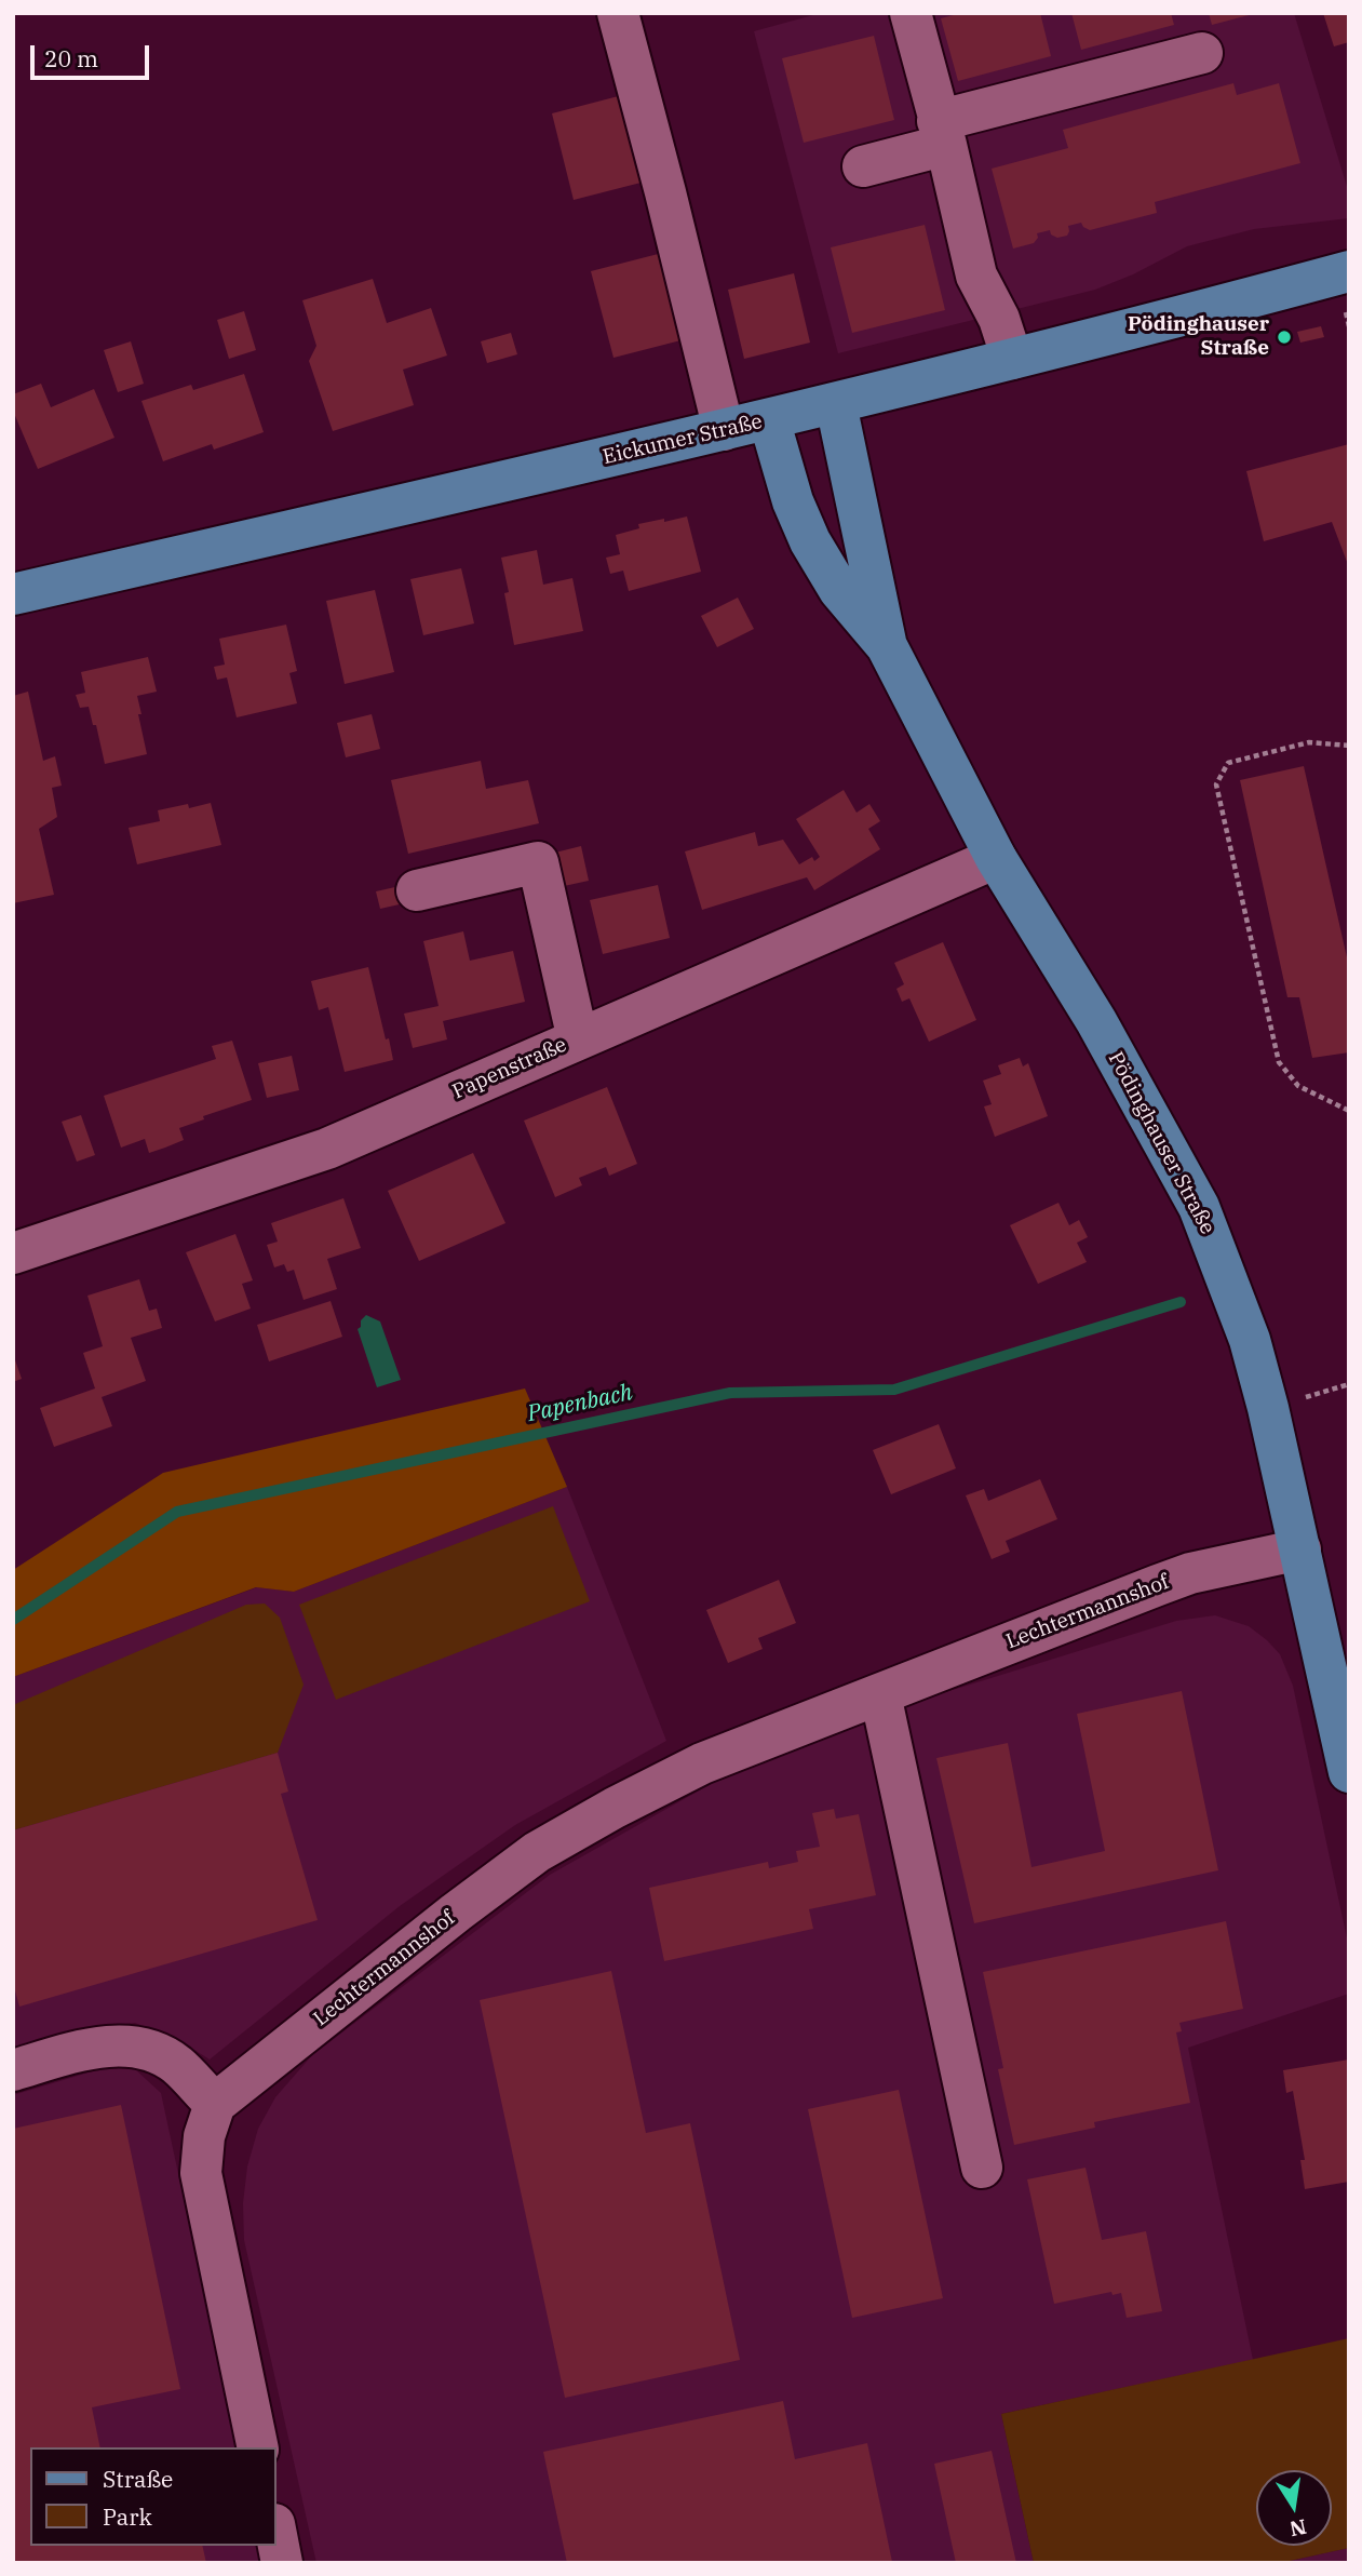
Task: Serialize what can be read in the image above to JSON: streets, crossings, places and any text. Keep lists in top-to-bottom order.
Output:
{
  "streets": {
    "main road": ["Eickumer Straße", "Pödinghauser Straße"],
    "street": ["Papenstraße", "Lechtermannshof"]
  },
  "crossings": [
    ["Eickumer Straße", "Pödinghauser Straße"],
    ["Papenstraße", "Pödinghauser Straße"],
    ["Pödinghauser Straße", "Lechtermannshof"]
  ],
  "water": ["Papenbach"],
  "places": ["Pödinghauser Straße"],
  "legend": ["Straße", "Park"],
  "scale_bar": "20 m",
  "north": "bottom"
}
